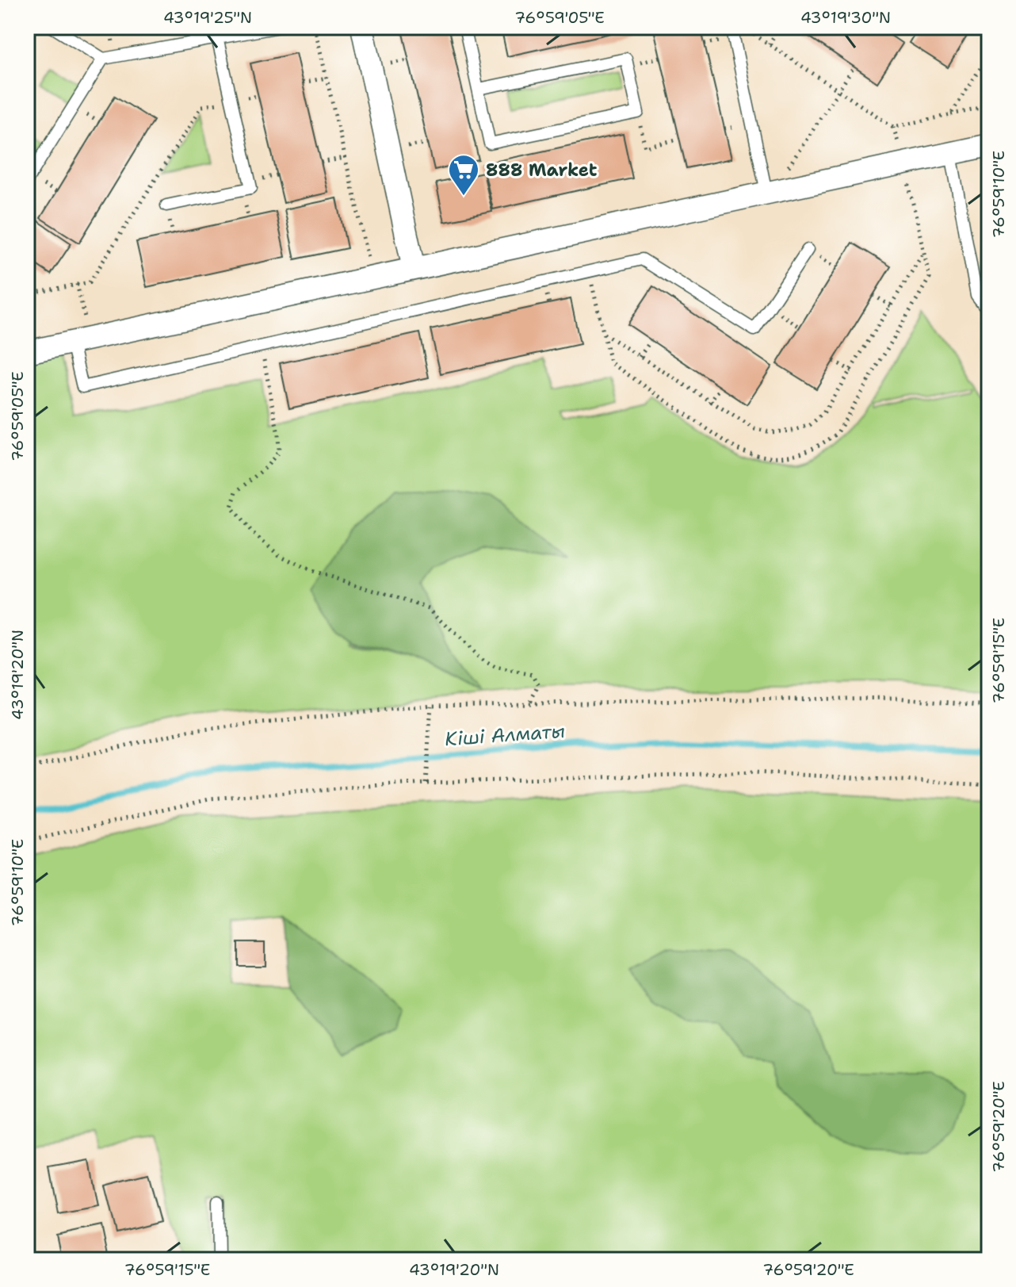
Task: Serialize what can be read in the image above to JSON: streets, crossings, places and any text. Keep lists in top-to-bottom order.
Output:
{
  "water": ["Кіші Алматы"],
  "places": {
    "supermarket": ["888 Market"]
  },
  "coordinates": [
    "43°19'25\"N",
    "76°59'05\"E",
    "43°19'30\"N",
    "76°59'10\"E",
    "76°59'15\"E",
    "43°19'20\"N",
    "76°59'20\"E"
  ]
}
